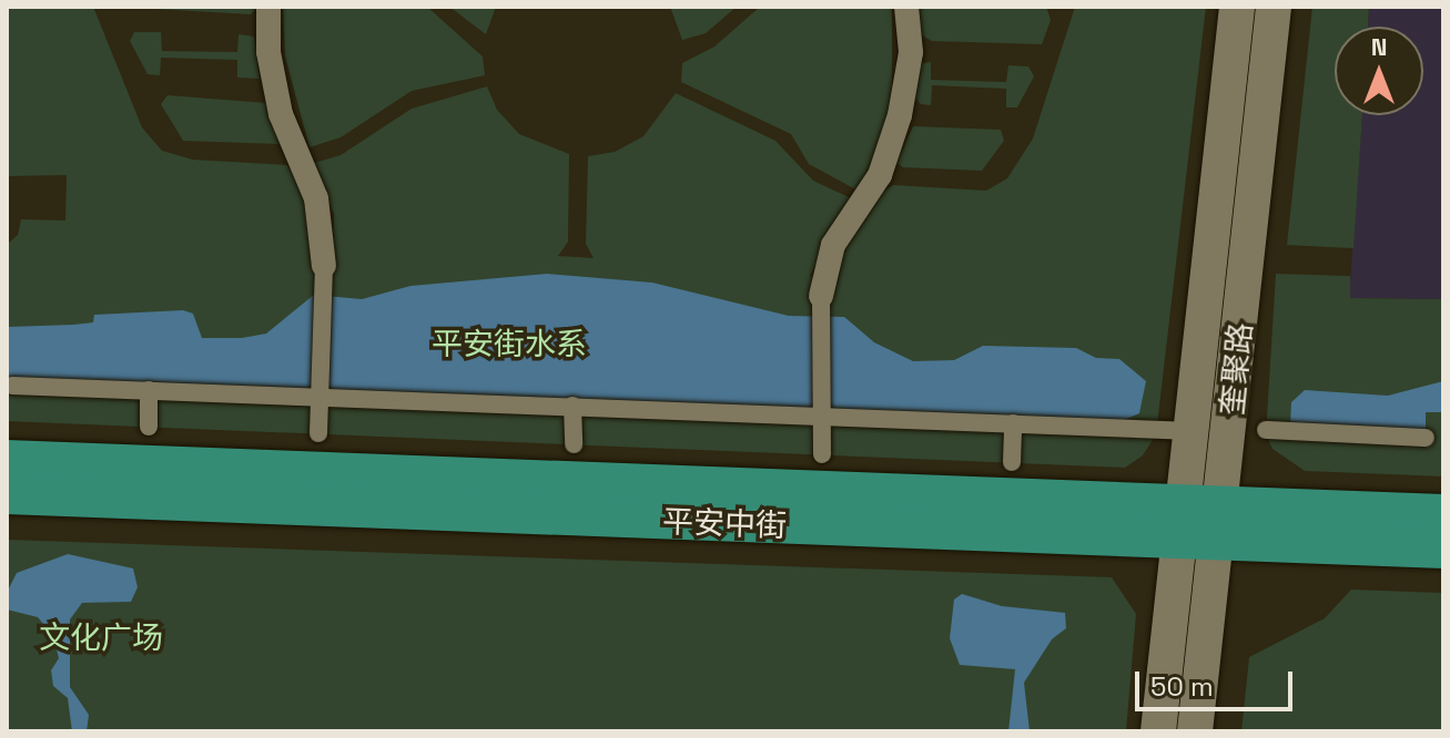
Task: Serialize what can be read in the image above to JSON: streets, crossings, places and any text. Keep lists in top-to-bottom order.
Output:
{
  "streets": {
    "main road": ["奎聚路", "平安中街"]
  },
  "crossings": [
    ["奎聚路", "平安中街"]
  ],
  "parks": ["平安街水系", "文化广场"],
  "scale_bar": "50 m",
  "north": "top"
}
